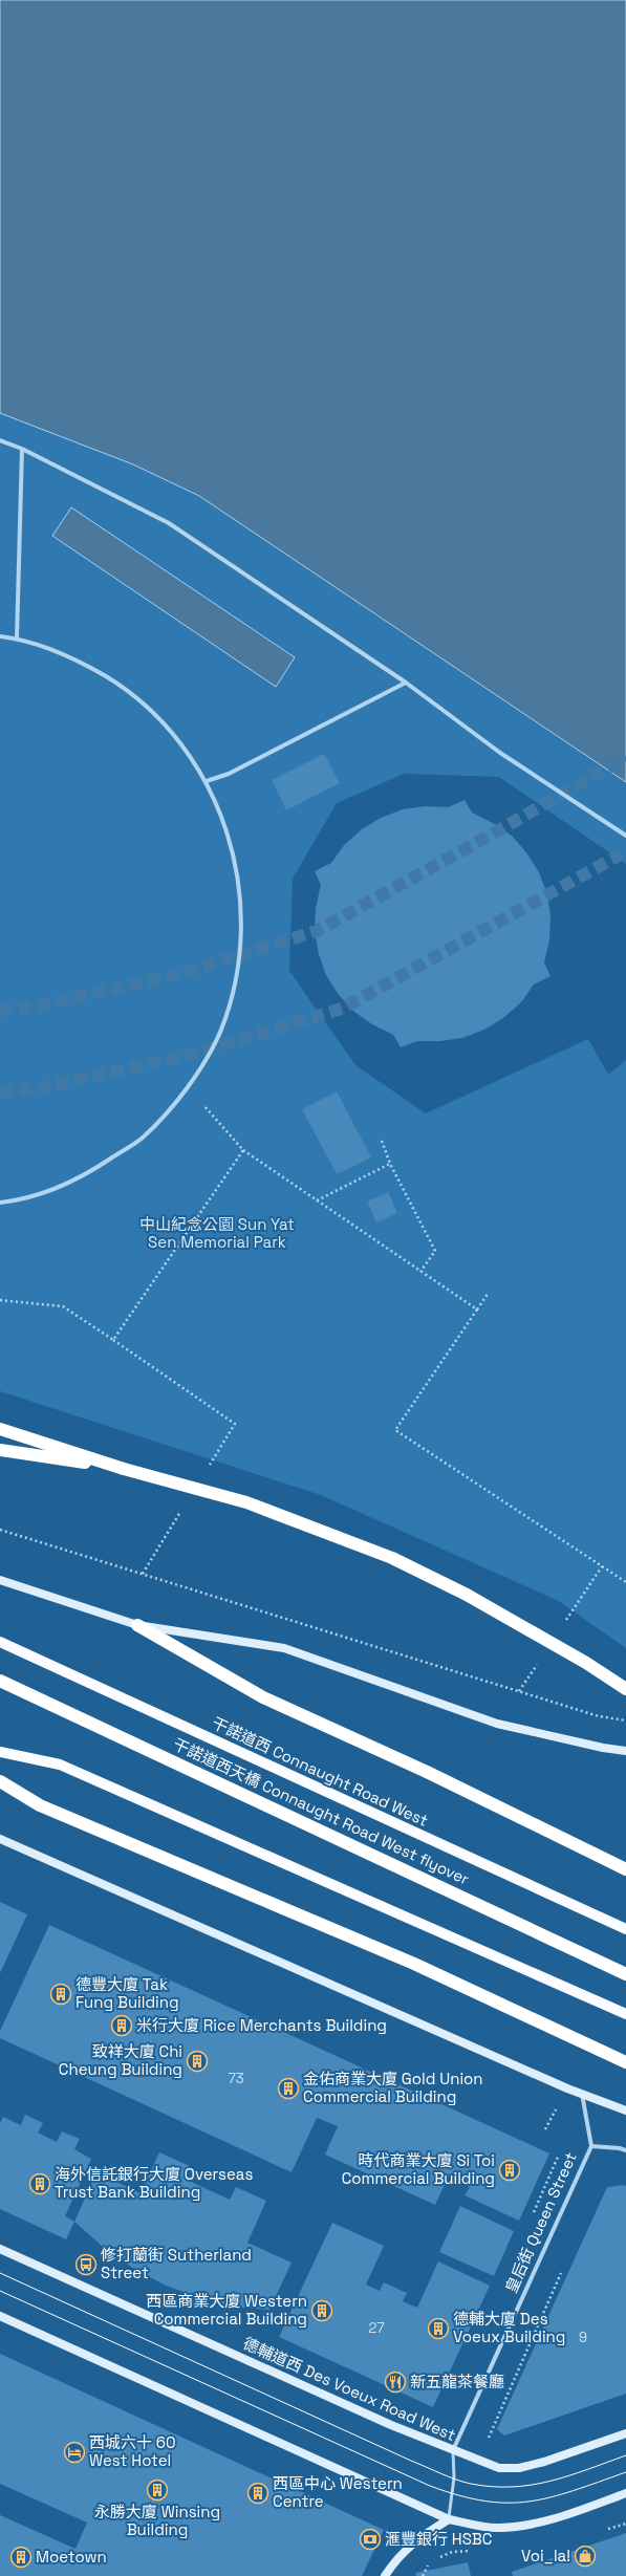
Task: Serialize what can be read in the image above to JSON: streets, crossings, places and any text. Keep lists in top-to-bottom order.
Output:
{
  "streets": {
    "highway": ["干諾道西天橋 Connaught Road West flyover"],
    "main road": ["干諾道西 Connaught Road West"],
    "street": ["皇后街 Queen Street", "德輔道西 Des Voeux Road West"]
  },
  "crossings": [
    ["皇后街 Queen Street", "德輔道西 Des Voeux Road West"]
  ],
  "parks": ["中山紀念公園 Sun Yat Sen Memorial Park"],
  "places": {
    "building": [
      "德豐大廈 Tak Fung Building",
      "米行大廈 Rice Merchants Building",
      "致祥大廈 Chi Cheung Building",
      "金佑商業大廈 Gold Union Commercial Building",
      "時代商業大廈 Si Toi Commercial Building",
      "海外信託銀行大廈 Overseas Trust Bank Building",
      "西區商業大廈 Western Commercial Building",
      "德輔大廈 Des Voeux Building",
      "永勝大廈 Winsing Building",
      "西區中心 Western Centre",
      "Moetown"
    ],
    "bus stop": ["修打蘭街 Sutherland Street"],
    "restaurant": ["新五龍茶餐廳"],
    "hotel": ["西城六十 60 West Hotel"],
    "bank": ["滙豐銀行 HSBC"],
    "shop": ["Voi_la!"]
  },
  "house_numbers": ["73", "27", "9"]
}
